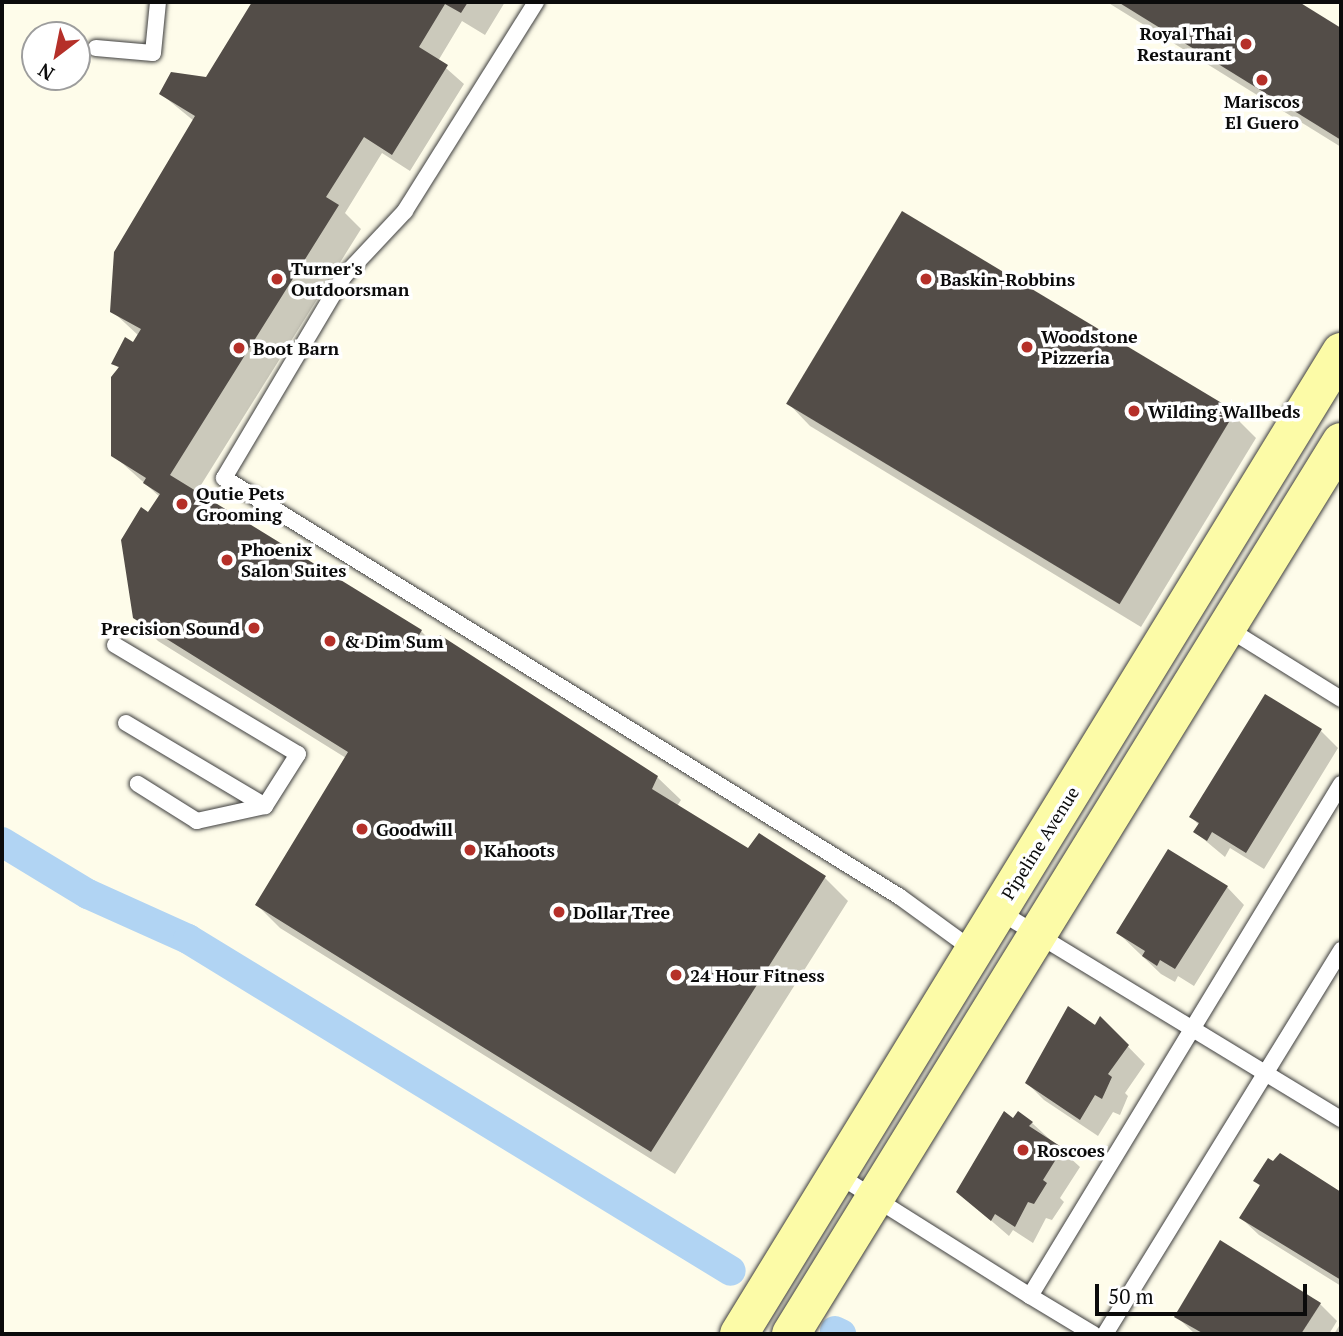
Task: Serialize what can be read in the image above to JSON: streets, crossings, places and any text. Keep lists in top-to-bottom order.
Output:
{
  "streets": {
    "main road": ["Pipeline Avenue"]
  },
  "places": [
    "Royal Thai Restaurant",
    "Mariscos El Guero",
    "Turner's Outdoorsman",
    "Baskin-Robbins",
    "Woodstone Pizzeria",
    "Boot Barn",
    "Wilding Wallbeds",
    "Qutie Pets Grooming",
    "Phoenix Salon Suites",
    "Precision Sound",
    "& Dim Sum",
    "Goodwill",
    "Kahoots",
    "Dollar Tree",
    "24 Hour Fitness",
    "Roscoes"
  ],
  "scale_bar": "50 m",
  "north": "bottom left"
}
